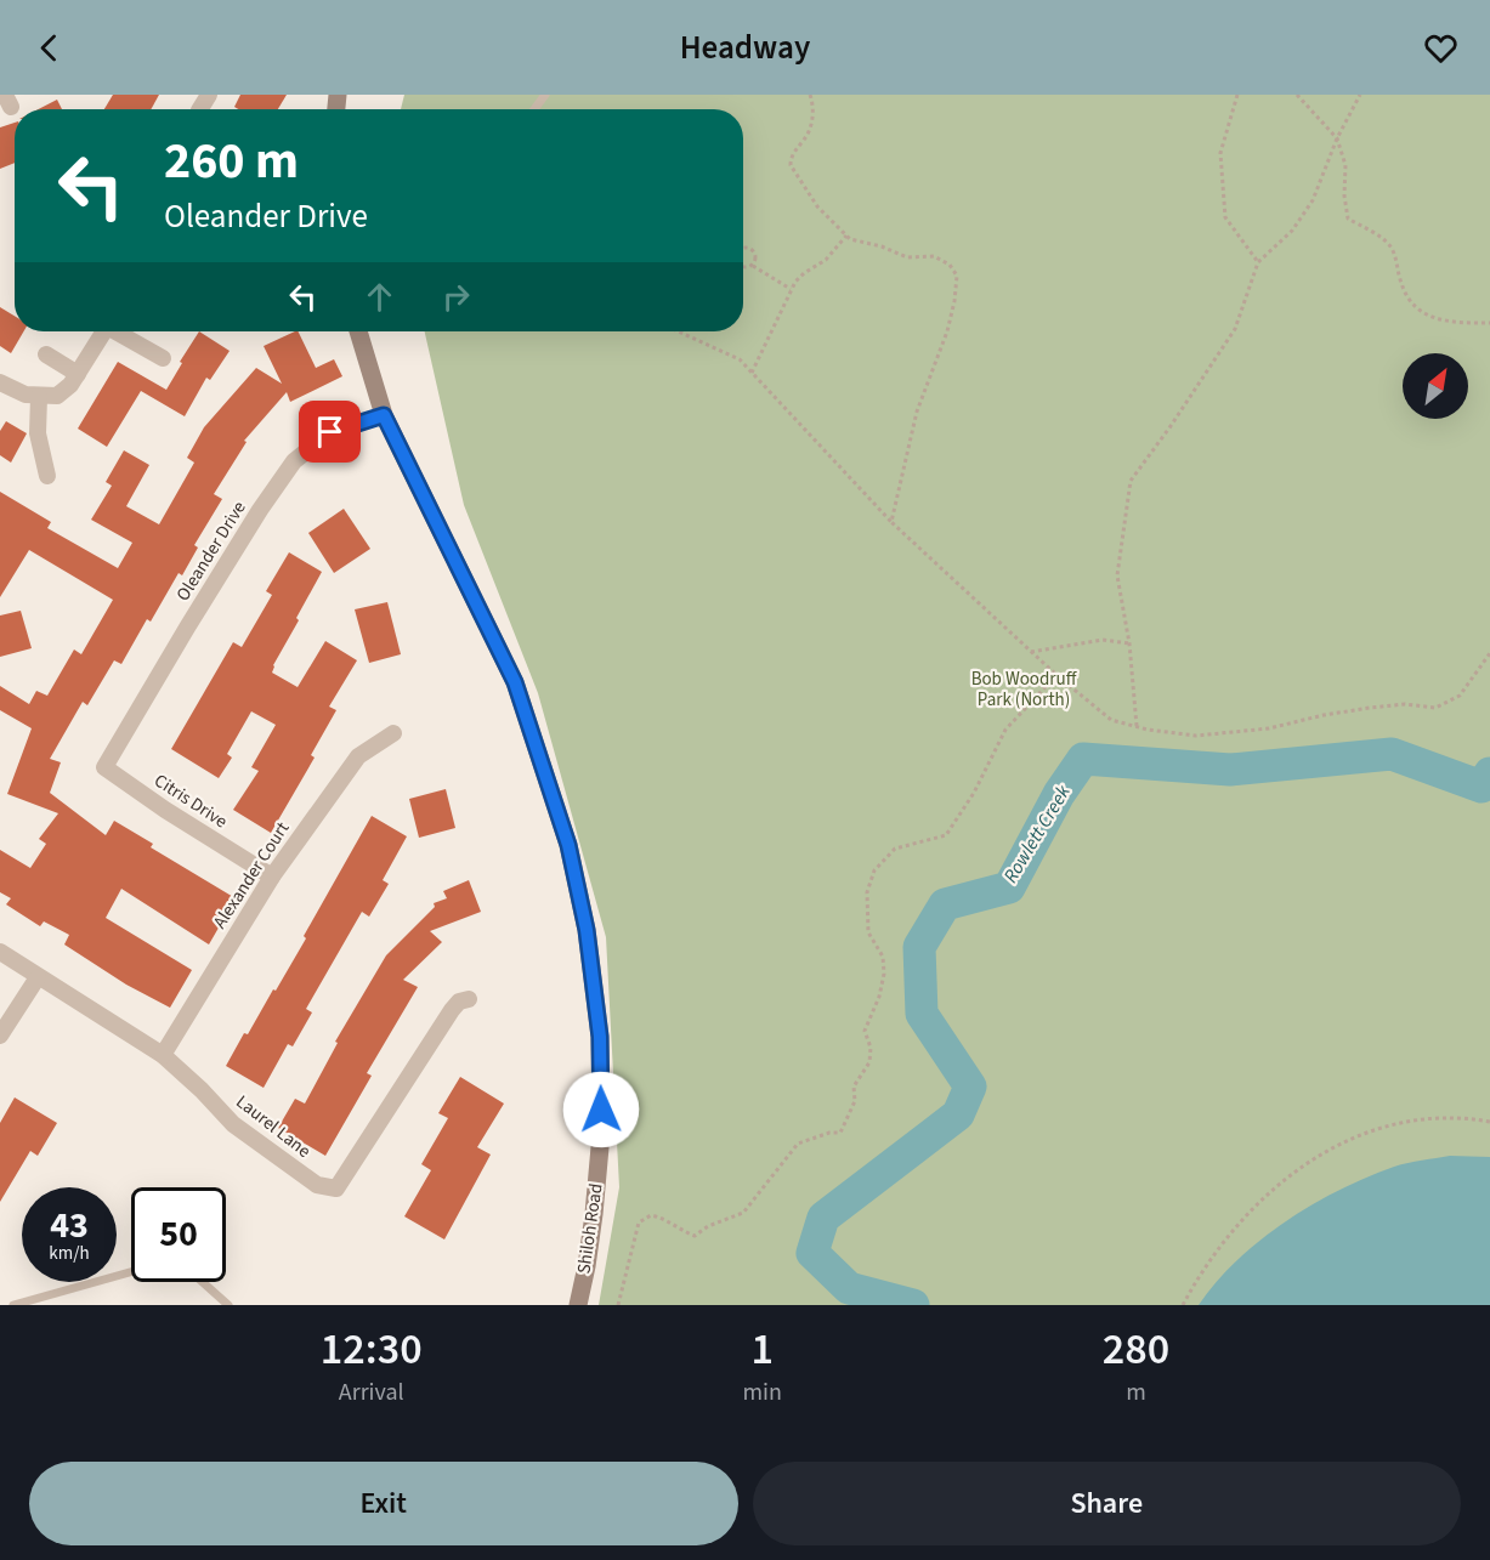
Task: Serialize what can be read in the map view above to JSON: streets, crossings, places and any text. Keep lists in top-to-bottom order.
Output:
{
  "streets": {
    "main road": ["Shiloh Road"],
    "street": [
      "Oleander Drive",
      "Citris Drive",
      "Alexander Court",
      "Laurel Lane"
    ]
  },
  "crossings": [
    ["Oleander Drive", "Citris Drive"],
    ["Oleander Drive", "Shiloh Road"],
    ["Citris Drive", "Alexander Court"],
    ["Alexander Court", "Laurel Lane"]
  ],
  "water": ["Rowlett Creek"],
  "parks": ["Bob Woodruff Park (North)"],
  "north": "top right",
  "page": {
    "header": "Headway",
    "turn": ["260 m", "Oleander Drive"],
    "speed": "43 km/h",
    "limit": "50",
    "eta": [
      "12:30",
      "Arrival",
      "1",
      "min",
      "280",
      "m"
    ],
    "buttons": ["Exit", "Share"]
  }
}
